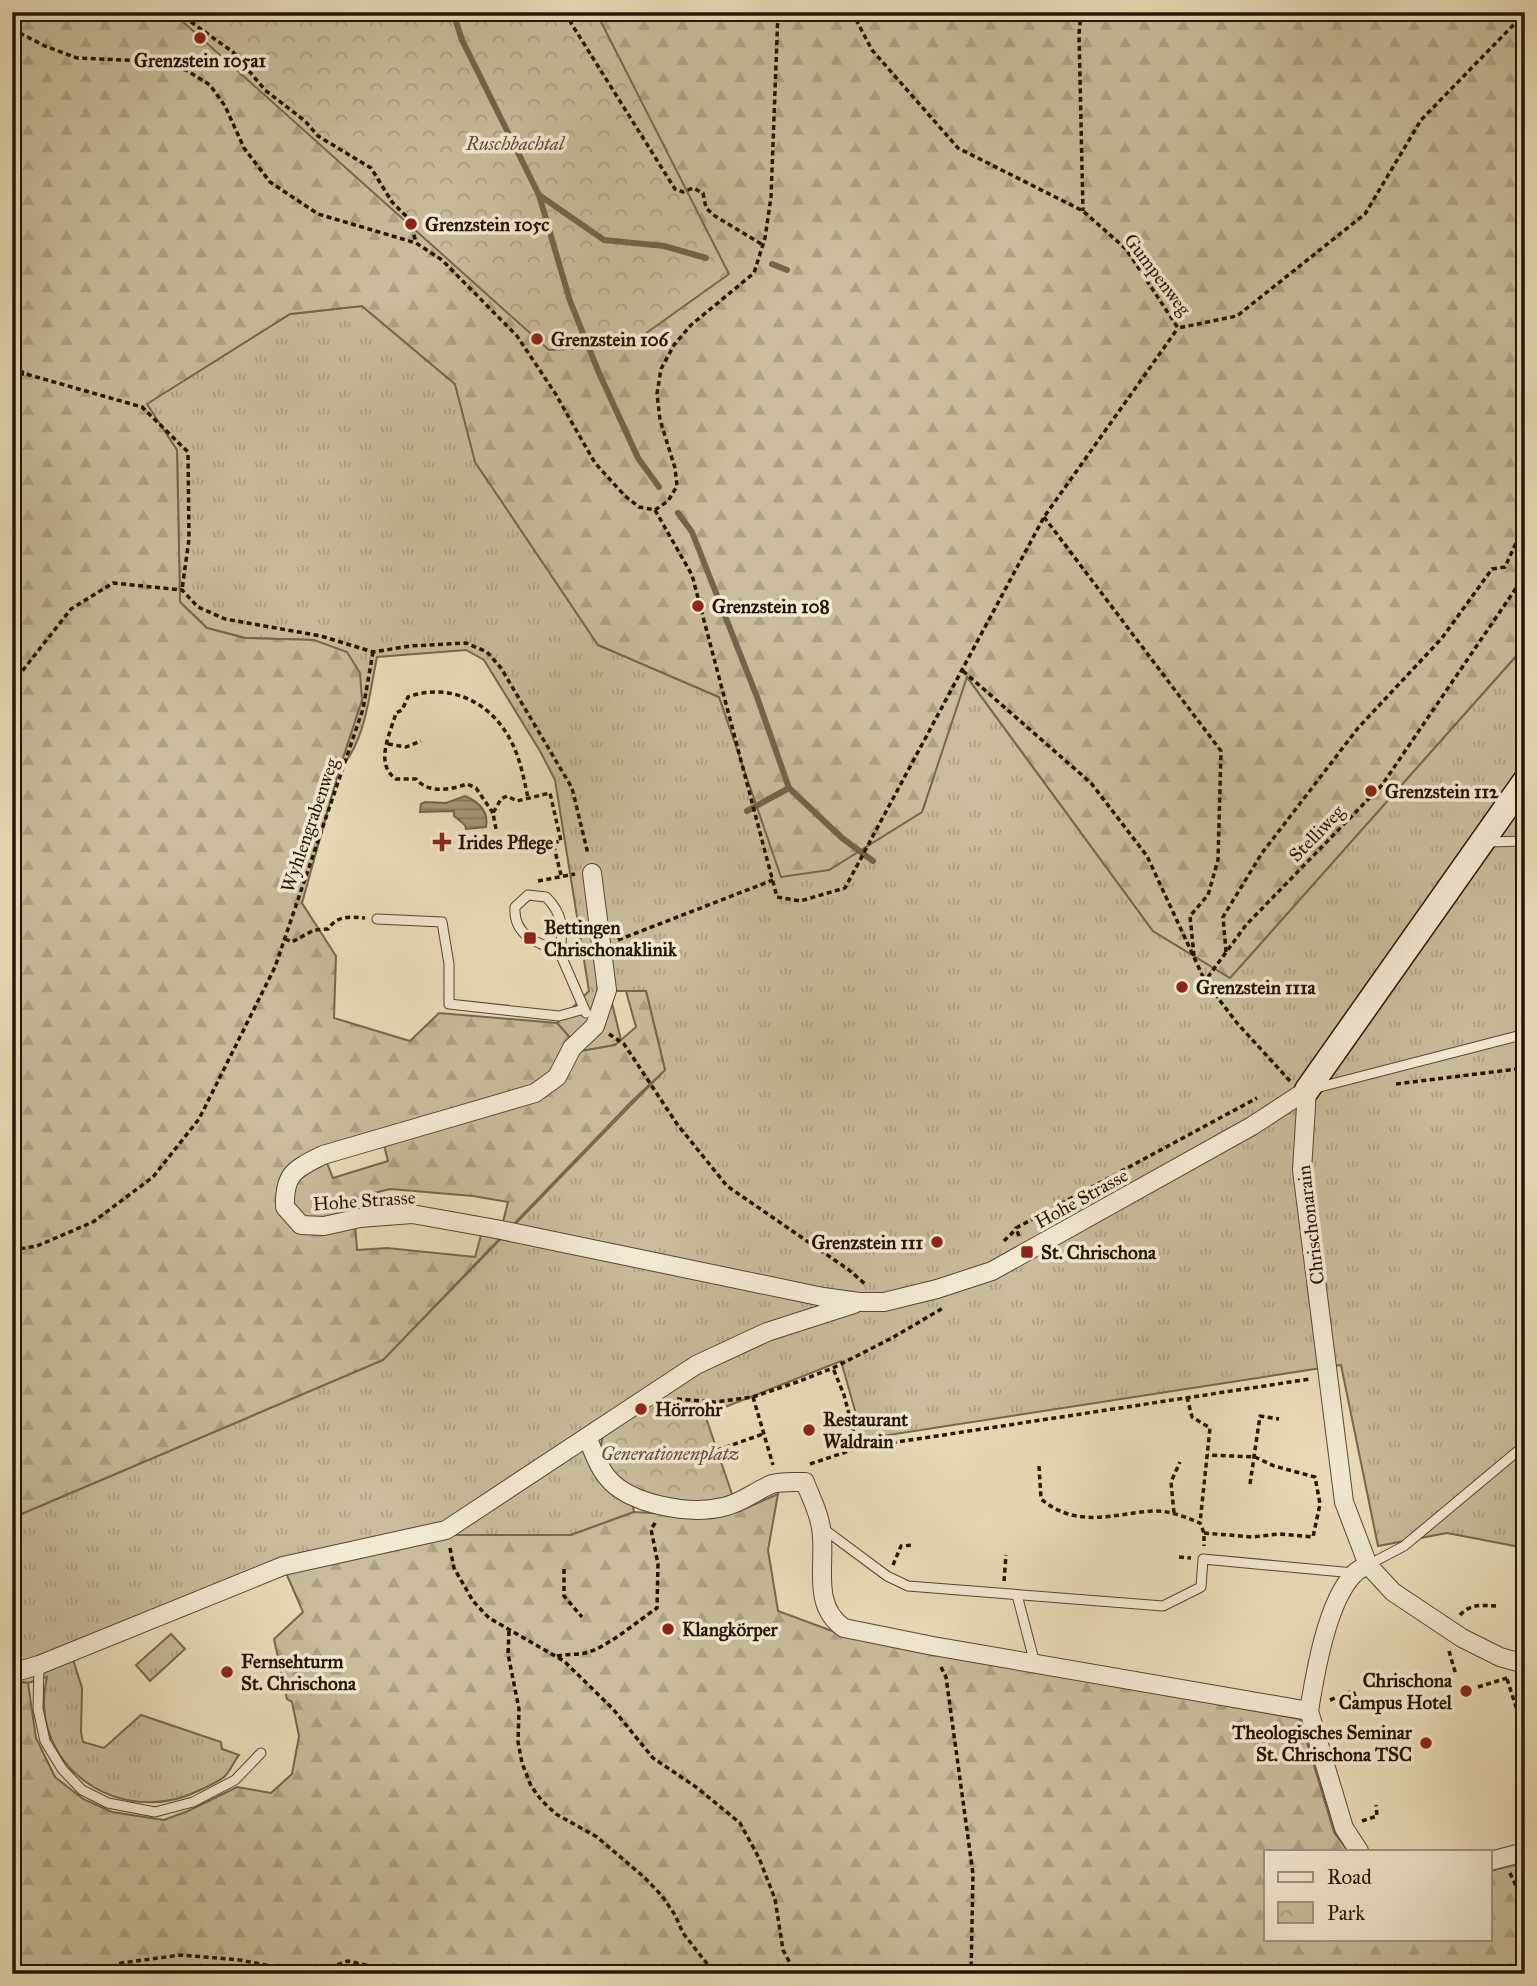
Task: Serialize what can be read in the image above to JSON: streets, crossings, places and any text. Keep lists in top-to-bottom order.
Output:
{
  "streets": {
    "street": ["Hohe Strasse", "Chrischonarain"],
    "path": ["Gumpenweg", "Wyhlengrabenweg", "Stelliweg"]
  },
  "crossings": [
    ["Hohe Strasse", "Chrischonarain"]
  ],
  "parks": ["Ruschbachtal", "Generationenplatz"],
  "places": {
    "other": [
      "Grenzstein 105a1",
      "Grenzstein 105c",
      "Grenzstein 106",
      "Grenzstein 108",
      "Grenzstein 112",
      "Grenzstein 111a",
      "Grenzstein 111",
      "Hörrohr",
      "Restaurant Waldrain",
      "Klangkörper",
      "Fernsehturm St. Chrischona",
      "Chrischona Campus Hotel",
      "Theologisches Seminar St. Chrischona TSC"
    ],
    "health": ["Irides Pflege"],
    "transit": ["Bettingen Chrischonaklinik", "St. Chrischona"]
  },
  "legend": ["Road", "Park"]
}
